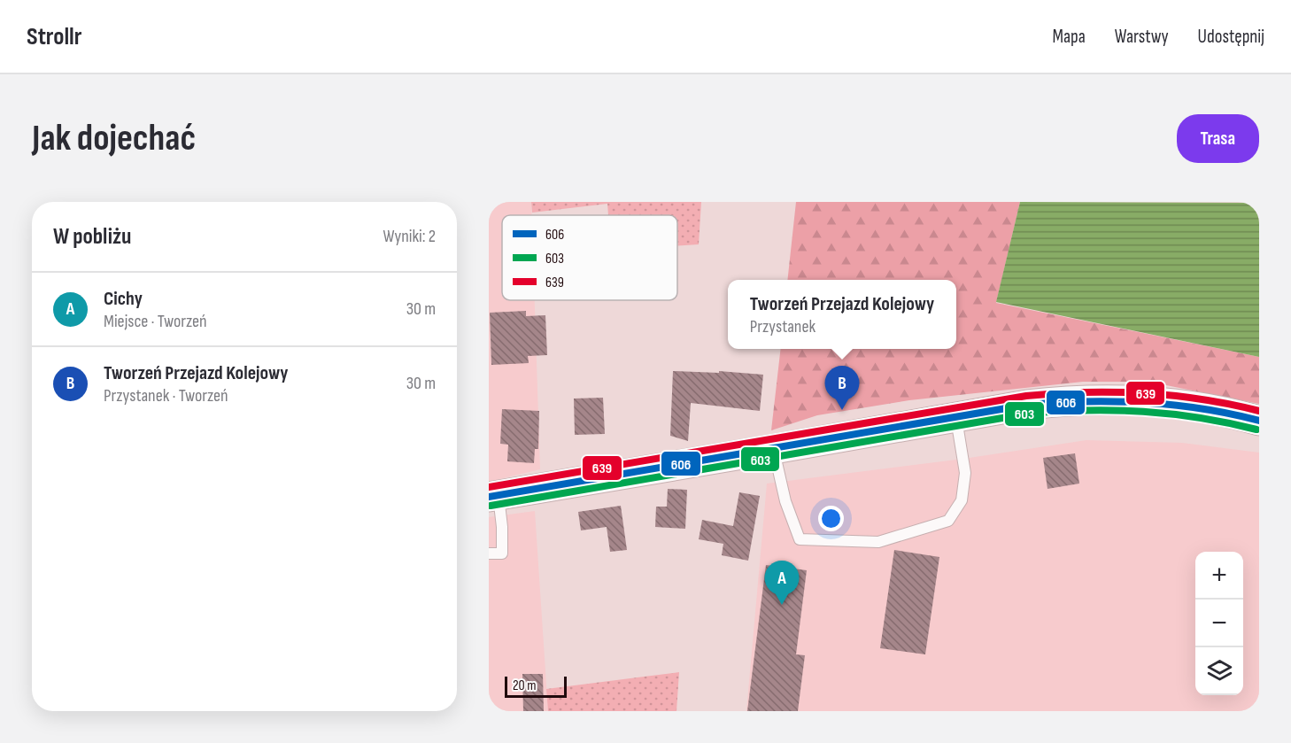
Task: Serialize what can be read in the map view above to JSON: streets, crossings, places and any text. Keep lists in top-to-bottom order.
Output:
{
  "lines": ["transit line 639", "transit line 606", "transit line 603"],
  "legend": ["606", "603", "639"],
  "scale_bar": "20 m",
  "page": {
    "header": "Strollr",
    "nav": ["Mapa", "Warstwy", "Udostępnij"],
    "buttons": "Trasa",
    "title": "Jak dojechać",
    "heading": ["W pobliżu", "Wyniki: 2"],
    "list": [
      {
        "mark": "A",
        "name": "Cichy",
        "note": "Miejsce · Tworzeń",
        "value": "30 m"
      },
      {
        "mark": "B",
        "name": "Tworzeń Przejazd Kolejowy",
        "note": "Przystanek · Tworzeń",
        "value": "30 m"
      }
    ],
    "popup": ["Tworzeń Przejazd Kolejowy", "Przystanek"],
    "pins": ["B", "A"],
    "map_buttons": ["+", "−"],
    "scale": "20 m"
  }
}
